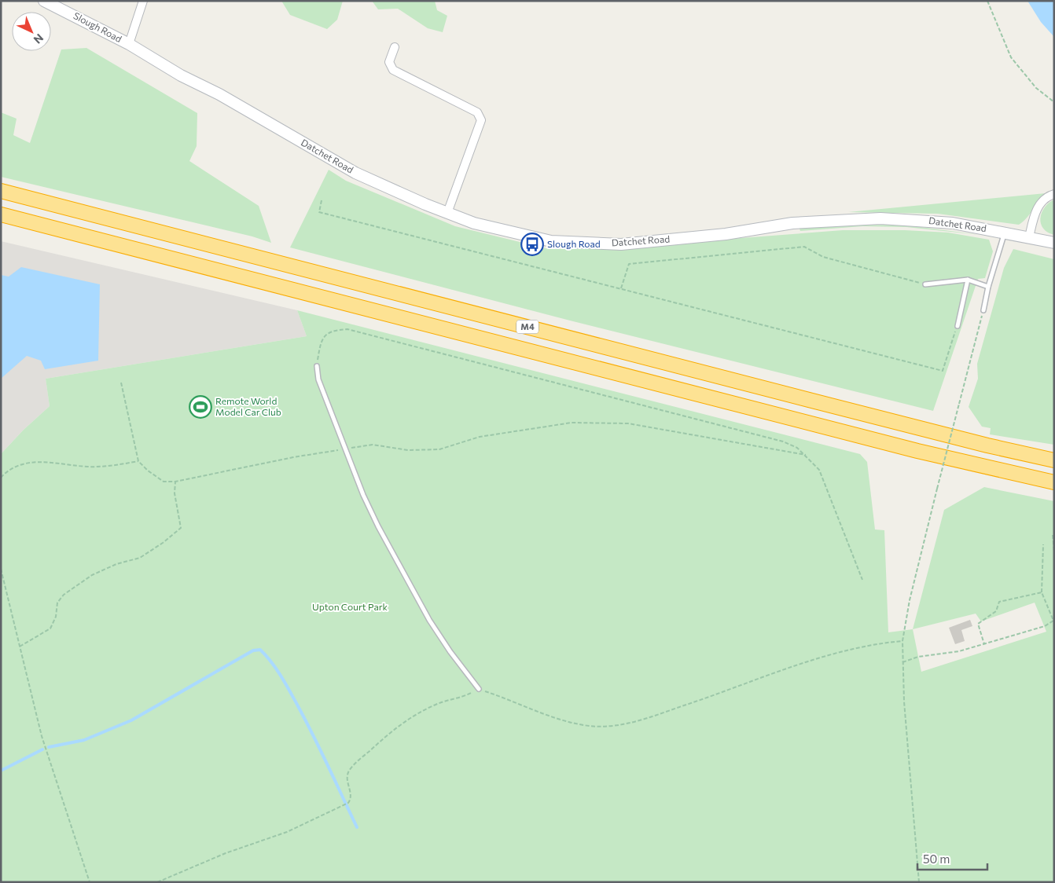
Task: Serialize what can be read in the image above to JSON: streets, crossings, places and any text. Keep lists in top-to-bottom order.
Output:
{
  "streets": {
    "highway": ["M4"],
    "main road": ["Slough Road", "Datchet Road"]
  },
  "crossings": [
    ["Slough Road", "Datchet Road"]
  ],
  "parks": ["Upton Court Park"],
  "places": {
    "bus stop": ["Slough Road"],
    "sports": ["Remote World Model Car Club"]
  },
  "scale_bar": "50 m",
  "north": "bottom right"
}
